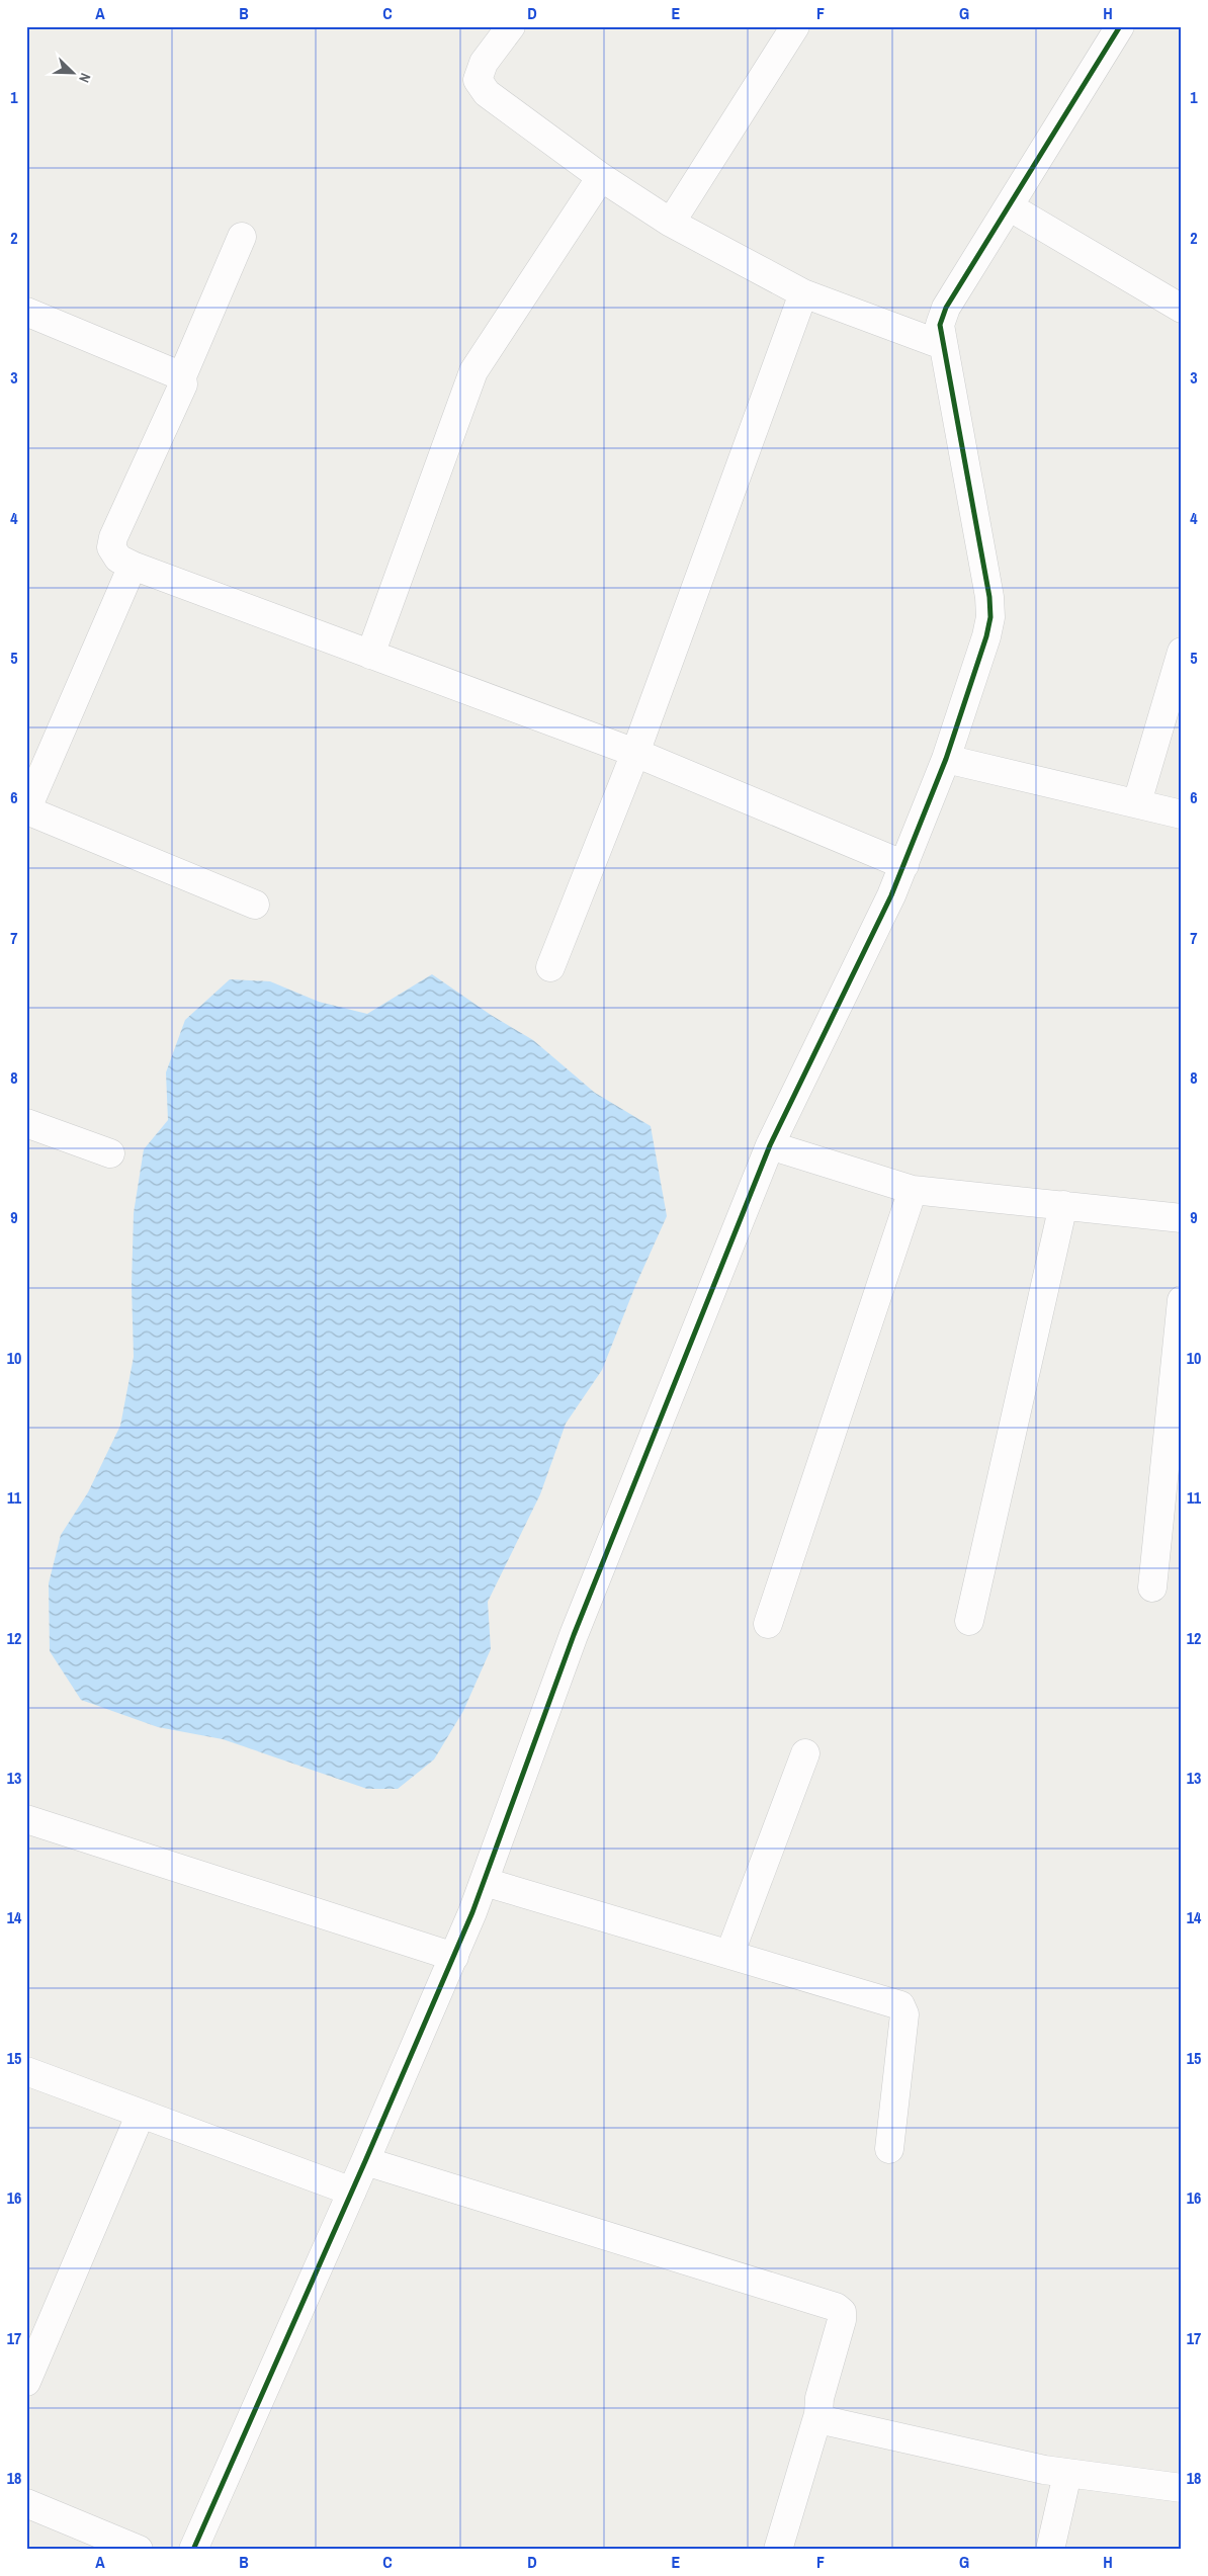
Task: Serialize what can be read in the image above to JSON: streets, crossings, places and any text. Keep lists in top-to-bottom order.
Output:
{
  "north": "bottom right",
  "grid": {
    "columns": [
      "A",
      "B",
      "C",
      "D",
      "E",
      "F",
      "G",
      "H"
    ],
    "rows": [
      "1",
      "2",
      "3",
      "4",
      "5",
      "6",
      "7",
      "8",
      "9",
      "10",
      "11",
      "12",
      "13",
      "14",
      "15",
      "16",
      "17",
      "18"
    ]
  }
}
